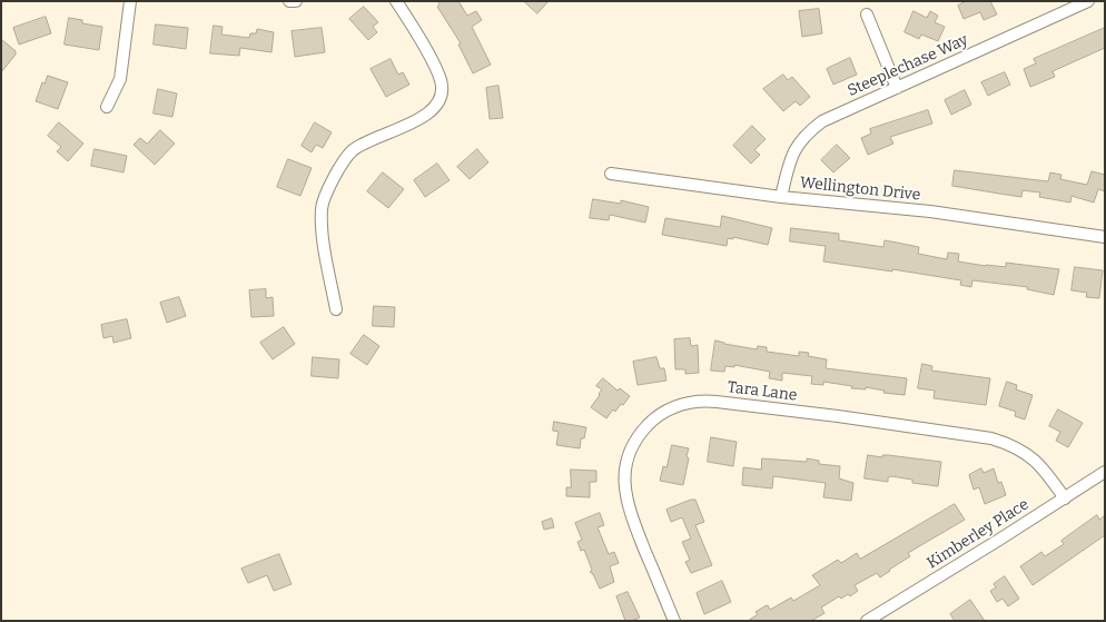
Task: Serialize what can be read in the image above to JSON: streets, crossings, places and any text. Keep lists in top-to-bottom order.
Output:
{
  "streets": {
    "street": [
      "Steeplechase Way",
      "Wellington Drive",
      "Tara Lane",
      "Kimberley Place"
    ]
  },
  "crossings": [
    ["Steeplechase Way", "Wellington Drive"],
    ["Tara Lane", "Kimberley Place"]
  ]
}
